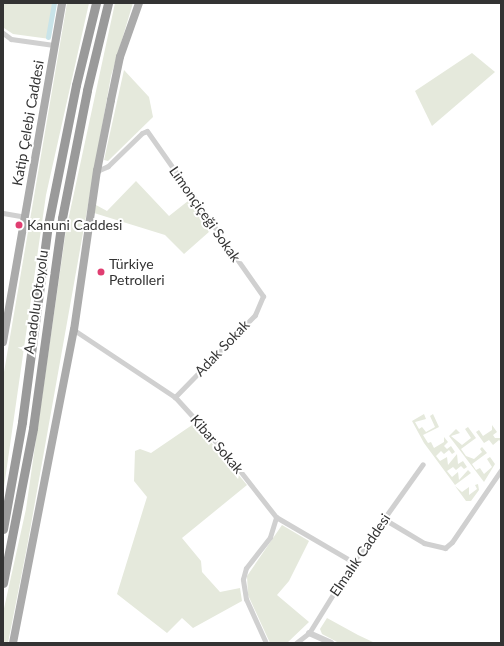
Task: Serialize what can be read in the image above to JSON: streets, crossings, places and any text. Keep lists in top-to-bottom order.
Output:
{
  "streets": {
    "highway": ["Anadolu Otoyolu"],
    "main road": ["Katip Çelebi Caddesi"],
    "street": [
      "Limonçiçeği Sokak",
      "Adak Sokak",
      "Kibar Sokak",
      "Elmalık Caddesi"
    ]
  },
  "crossings": [
    ["Limonçiçeği Sokak", "Adak Sokak"],
    ["Adak Sokak", "Kibar Sokak"],
    ["Kibar Sokak", "Elmalık Caddesi"]
  ],
  "places": ["Kanuni Caddesi", "Türkiye Petrolleri"]
}
